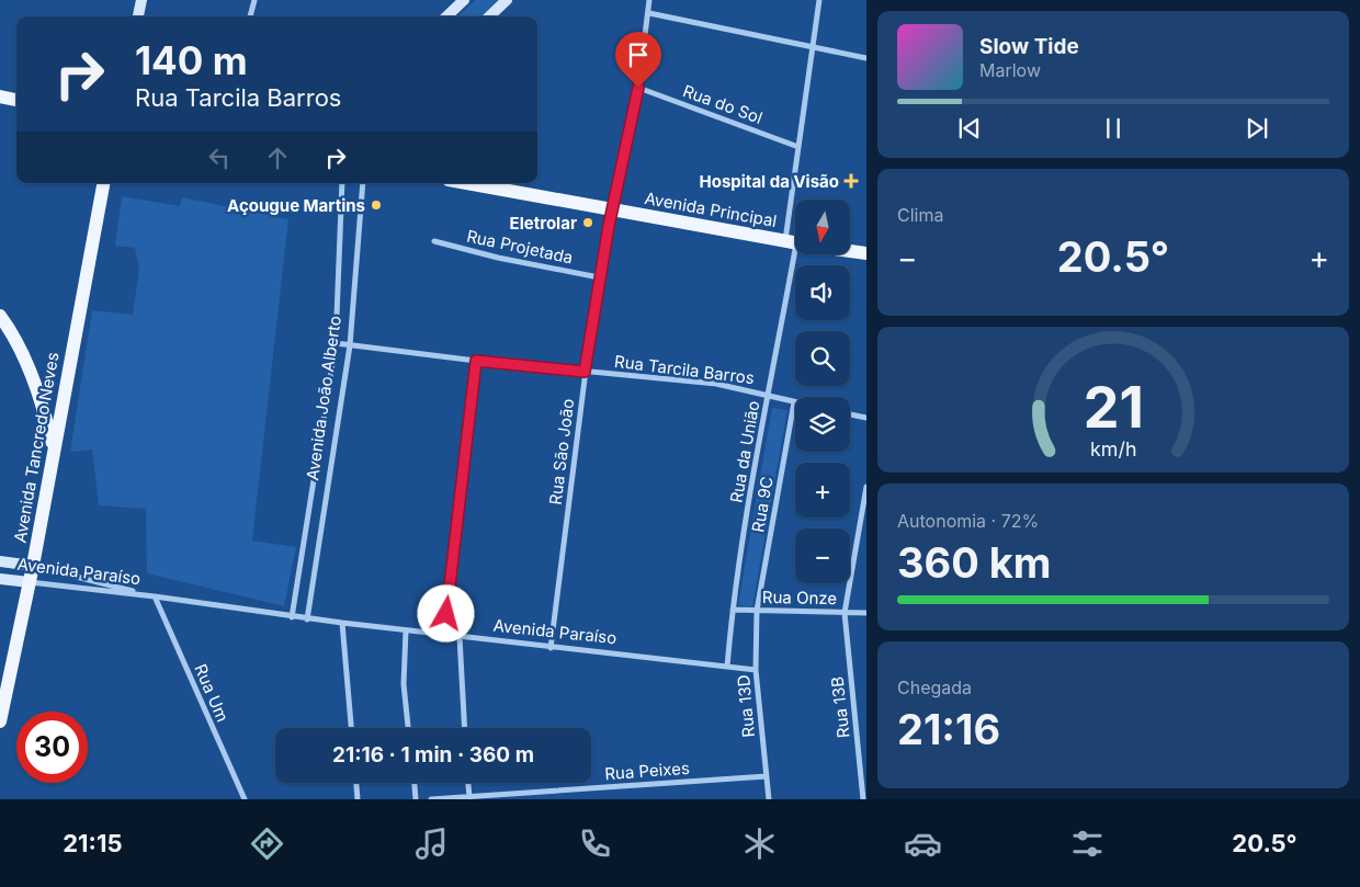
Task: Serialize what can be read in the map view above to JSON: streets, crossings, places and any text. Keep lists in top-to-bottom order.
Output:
{
  "streets": {
    "main road": ["Avenida Principal", "Avenida Tancredo Neves"],
    "street": [
      "Rua do Sol",
      "Rua Projetada",
      "Rua Tarcila Barros",
      "Avenida João Alberto",
      "Rua São João",
      "Rua da União",
      "Rua 9C",
      "Avenida Paraíso",
      "Rua Onze",
      "Rua Um",
      "Rua 13D",
      "Rua 13B",
      "Rua Peixes"
    ]
  },
  "crossings": [
    ["Rua do Sol", "Rua São João"],
    ["Rua do Sol", "Rua da União"],
    ["Avenida Principal", "Rua São João"],
    ["Avenida Principal", "Rua da União"],
    ["Rua Projetada", "Rua São João"],
    ["Rua Tarcila Barros", "Avenida João Alberto"],
    ["Rua Tarcila Barros", "Rua São João"],
    ["Rua Tarcila Barros", "Rua da União"],
    ["Rua Tarcila Barros", "Rua 9C"],
    ["Avenida João Alberto", "Avenida Paraíso"],
    ["Avenida Tancredo Neves", "Avenida Paraíso"],
    ["Rua São João", "Avenida Paraíso"],
    ["Rua da União", "Avenida Paraíso"],
    ["Rua da União", "Rua Onze"],
    ["Rua 9C", "Rua Onze"],
    ["Rua 9C", "Rua 13D"],
    ["Avenida Paraíso", "Rua Um"],
    ["Avenida Paraíso", "Rua 13D"],
    ["Rua Onze", "Rua 13D"],
    ["Rua Onze", "Rua 13B"],
    ["Rua 13D", "Rua Peixes"]
  ],
  "places": {
    "health": ["Hospital da Visão"],
    "other": ["Açougue Martins", "Eletrolar"]
  },
  "north": "bottom",
  "page": {
    "turn": ["140 m", "Rua Tarcila Barros"],
    "song": ["Slow Tide", "Marlow"],
    "tile": [
      "Clima",
      ["Autonomia · 72%", "360 km"],
      ["Chegada", "21:16"]
    ],
    "map_buttons": ["+", "−"],
    "heat": ["−", "20.5°", "+"],
    "limit": "30",
    "trip": "21:16 · 1 min · 360 m",
    "tabs": ["21:15", "20.5°"],
    "gauge": ["21", "km/h"]
  }
}
